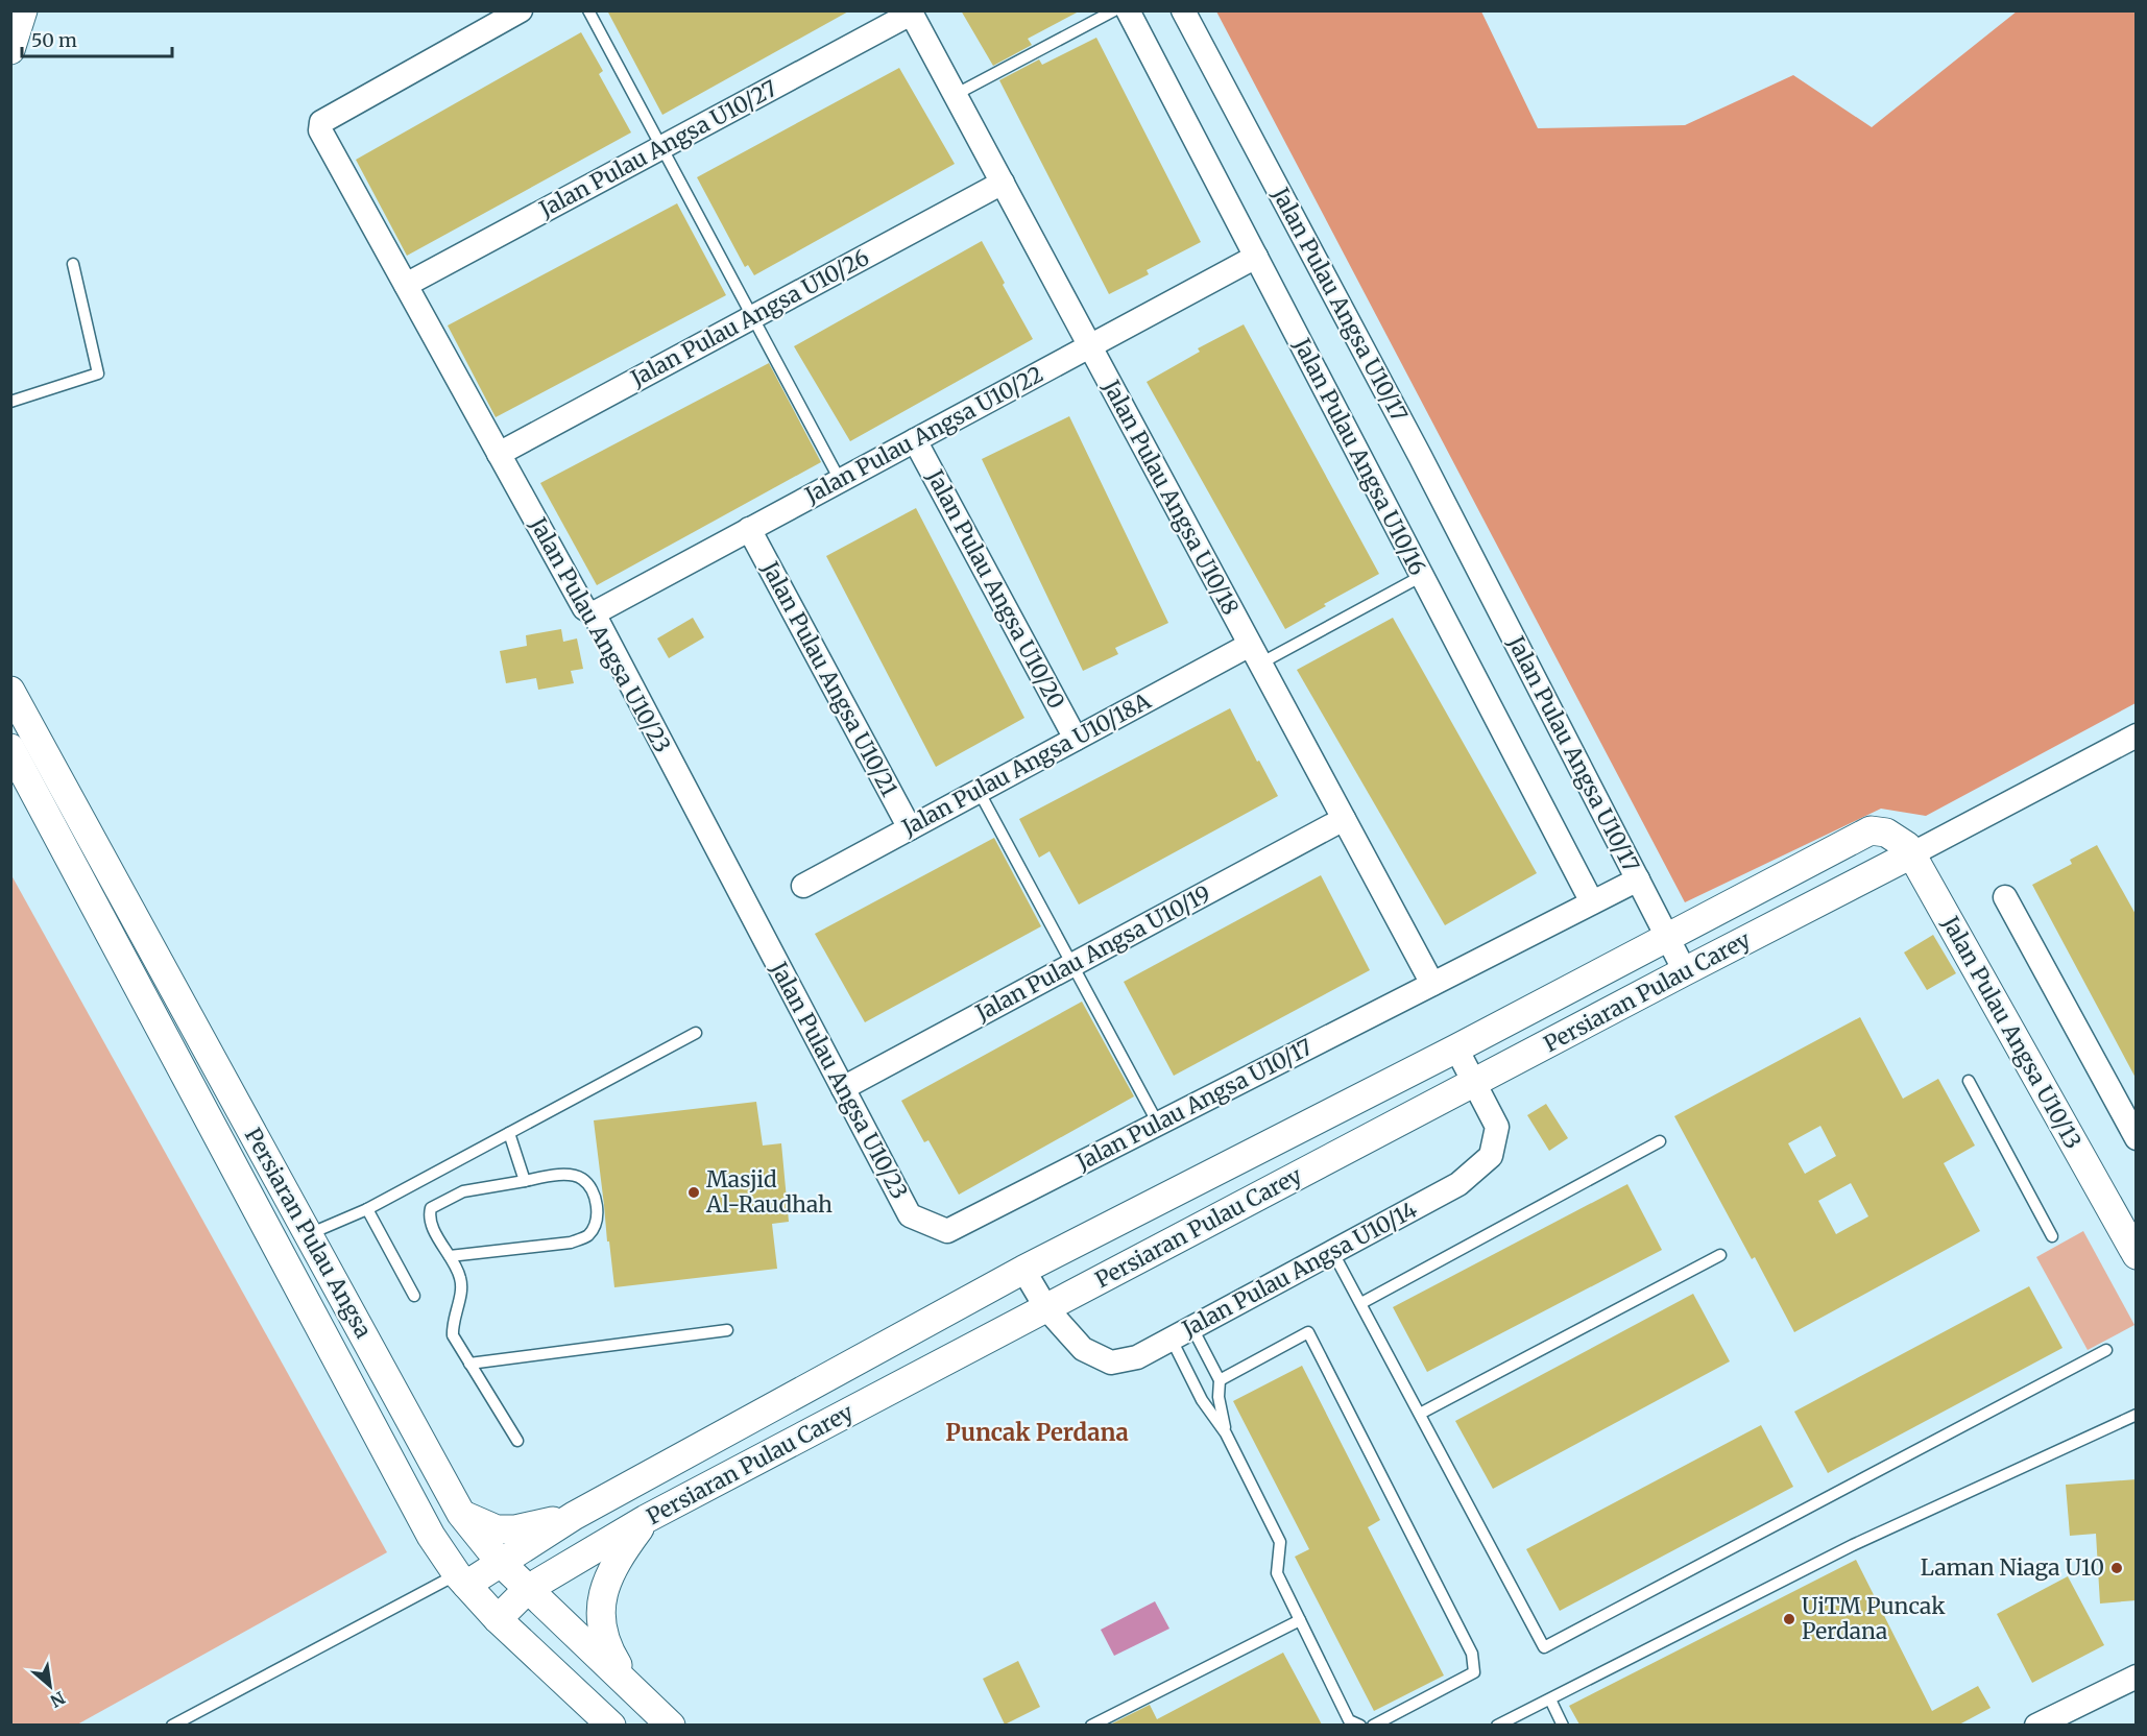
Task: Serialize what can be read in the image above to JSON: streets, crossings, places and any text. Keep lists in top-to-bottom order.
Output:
{
  "streets": {
    "street": [
      "Jalan Pulau Angsa U10/27",
      "Jalan Pulau Angsa U10/17",
      "Jalan Pulau Angsa U10/26",
      "Jalan Pulau Angsa U10/22",
      "Jalan Pulau Angsa U10/16",
      "Jalan Pulau Angsa U10/18",
      "Jalan Pulau Angsa U10/20",
      "Jalan Pulau Angsa U10/23",
      "Jalan Pulau Angsa U10/21",
      "Jalan Pulau Angsa U10/18A",
      "Jalan Pulau Angsa U10/19",
      "Persiaran Pulau Carey",
      "Jalan Pulau Angsa U10/13",
      "Persiaran Pulau Angsa",
      "Jalan Pulau Angsa U10/14"
    ]
  },
  "crossings": [
    ["Jalan Pulau Angsa U10/27", "Jalan Pulau Angsa U10/18"],
    ["Jalan Pulau Angsa U10/27", "Jalan Pulau Angsa U10/23"],
    ["Jalan Pulau Angsa U10/17", "Jalan Pulau Angsa U10/16"],
    ["Jalan Pulau Angsa U10/17", "Jalan Pulau Angsa U10/18"],
    ["Jalan Pulau Angsa U10/17", "Jalan Pulau Angsa U10/23"],
    ["Jalan Pulau Angsa U10/26", "Jalan Pulau Angsa U10/18"],
    ["Jalan Pulau Angsa U10/26", "Jalan Pulau Angsa U10/23"],
    ["Jalan Pulau Angsa U10/22", "Jalan Pulau Angsa U10/16"],
    ["Jalan Pulau Angsa U10/22", "Jalan Pulau Angsa U10/18"],
    ["Jalan Pulau Angsa U10/22", "Jalan Pulau Angsa U10/20"],
    ["Jalan Pulau Angsa U10/22", "Jalan Pulau Angsa U10/23"],
    ["Jalan Pulau Angsa U10/22", "Jalan Pulau Angsa U10/21"],
    ["Jalan Pulau Angsa U10/18", "Jalan Pulau Angsa U10/18A"],
    ["Jalan Pulau Angsa U10/18", "Jalan Pulau Angsa U10/19"],
    ["Jalan Pulau Angsa U10/20", "Jalan Pulau Angsa U10/18A"],
    ["Jalan Pulau Angsa U10/23", "Jalan Pulau Angsa U10/19"],
    ["Jalan Pulau Angsa U10/21", "Jalan Pulau Angsa U10/18A"],
    ["Persiaran Pulau Carey", "Jalan Pulau Angsa U10/13"],
    ["Persiaran Pulau Carey", "Persiaran Pulau Angsa"],
    ["Persiaran Pulau Carey", "Jalan Pulau Angsa U10/14"]
  ],
  "districts": ["Puncak Perdana"],
  "places": ["Masjid Al-Raudhah", "Laman Niaga U10", "UiTM Puncak Perdana"],
  "scale_bar": "50 m",
  "north": "bottom right"
}
